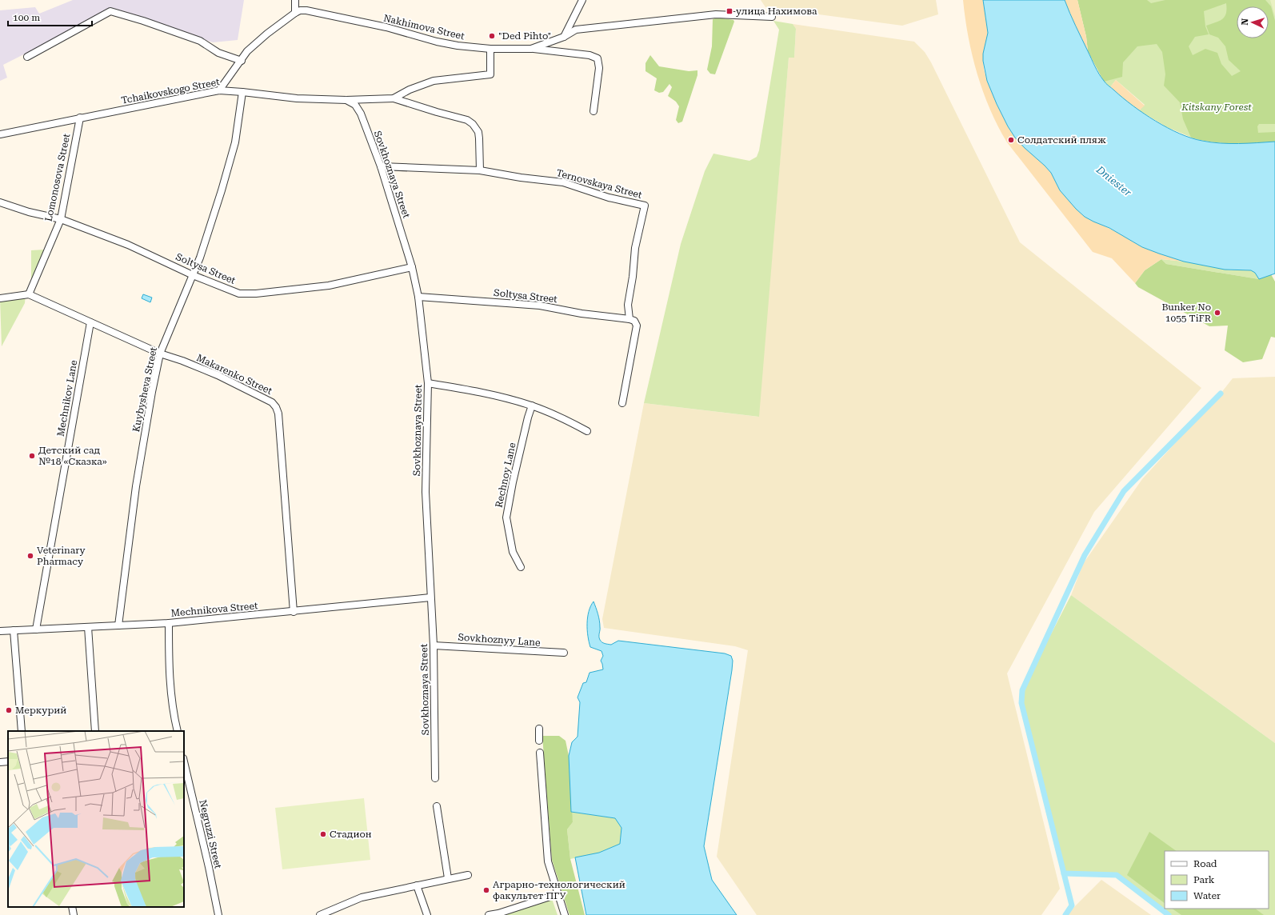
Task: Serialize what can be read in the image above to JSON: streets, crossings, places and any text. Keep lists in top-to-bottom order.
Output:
{
  "streets": {
    "street": [
      "Nakhimova Street",
      "Tchaikovskogo Street",
      "Sovkhoznaya Street",
      "Lomonosova Street",
      "Ternovskaya Street",
      "Soltysa Street",
      "Makarenko Street",
      "Kuybysheva Street",
      "Mechnikov Lane",
      "Rechnoy Lane",
      "Mechnikova Street",
      "Sovkhoznyy Lane",
      "Negruzzi Street"
    ]
  },
  "crossings": [
    ["Tchaikovskogo Street", "Sovkhoznaya Street"],
    ["Tchaikovskogo Street", "Lomonosova Street"],
    ["Tchaikovskogo Street", "Kuybysheva Street"],
    ["Sovkhoznaya Street", "Ternovskaya Street"],
    ["Sovkhoznaya Street", "Soltysa Street"],
    ["Sovkhoznaya Street", "Mechnikova Street"],
    ["Sovkhoznaya Street", "Sovkhoznyy Lane"],
    ["Lomonosova Street", "Soltysa Street"],
    ["Lomonosova Street", "Makarenko Street"],
    ["Ternovskaya Street", "Soltysa Street"],
    ["Soltysa Street", "Kuybysheva Street"],
    ["Makarenko Street", "Kuybysheva Street"],
    ["Makarenko Street", "Mechnikov Lane"],
    ["Makarenko Street", "Mechnikova Street"],
    ["Kuybysheva Street", "Mechnikova Street"],
    ["Mechnikov Lane", "Mechnikova Street"]
  ],
  "water": ["Dniester"],
  "parks": ["Kitskany Forest"],
  "places": {
    "transit": ["улица Нахимова"],
    "other": [
      "\"Ded Pihto\"",
      "Солдатский пляж",
      "Bunker No 1055 TiFR",
      "Детский сад №18 «Сказка»",
      "Veterinary Pharmacy",
      "Меркурий",
      "Стадион",
      "Аграрно-технологический факультет ПГУ"
    ]
  },
  "legend": ["Road", "Park", "Water"],
  "scale_bar": "100 m",
  "north": "left"
}
